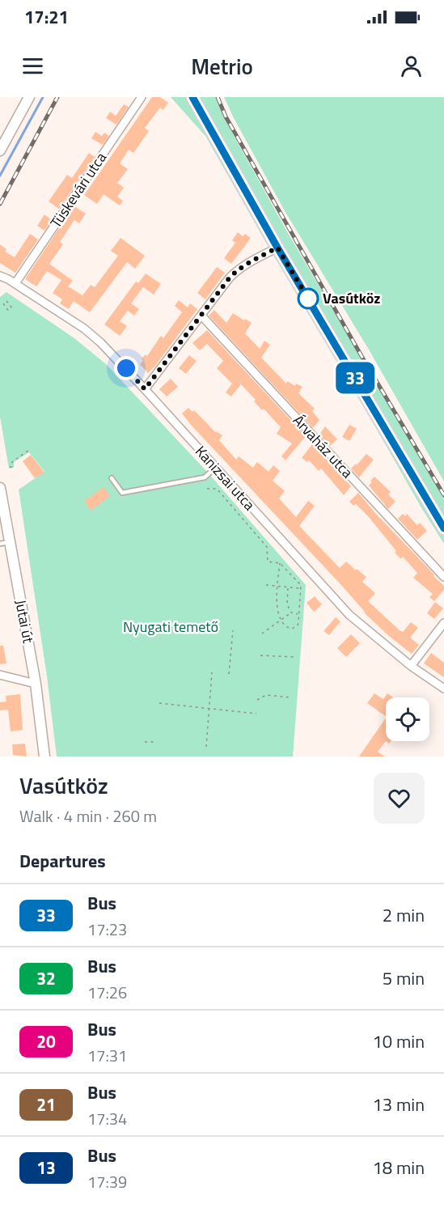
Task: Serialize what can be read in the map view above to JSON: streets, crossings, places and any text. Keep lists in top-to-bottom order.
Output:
{
  "streets": {
    "street": [
      "Tüskevári utca",
      "Árvaház utca",
      "Kanizsai utca",
      "Jutai út"
    ]
  },
  "crossings": [
    ["Tüskevári utca", "Kanizsai utca"]
  ],
  "parks": ["Nyugati temető"],
  "places": ["Vasútköz"],
  "lines": ["bus line 33"],
  "page": {
    "status": "17:21",
    "header": "Metrio",
    "on_map": "33",
    "heading": [
      ["Vasútköz", "Walk · 4 min · 260 m"],
      "Departures"
    ],
    "list": [
      {
        "mark": "33",
        "name": "Bus",
        "note": "17:23",
        "value": "2 min"
      },
      {
        "mark": "32",
        "name": "Bus",
        "note": "17:26",
        "value": "5 min"
      },
      {
        "mark": "20",
        "name": "Bus",
        "note": "17:31",
        "value": "10 min"
      },
      {
        "mark": "21",
        "name": "Bus",
        "note": "17:34",
        "value": "13 min"
      },
      {
        "mark": "13",
        "name": "Bus",
        "note": "17:39",
        "value": "18 min"
      }
    ]
  }
}
